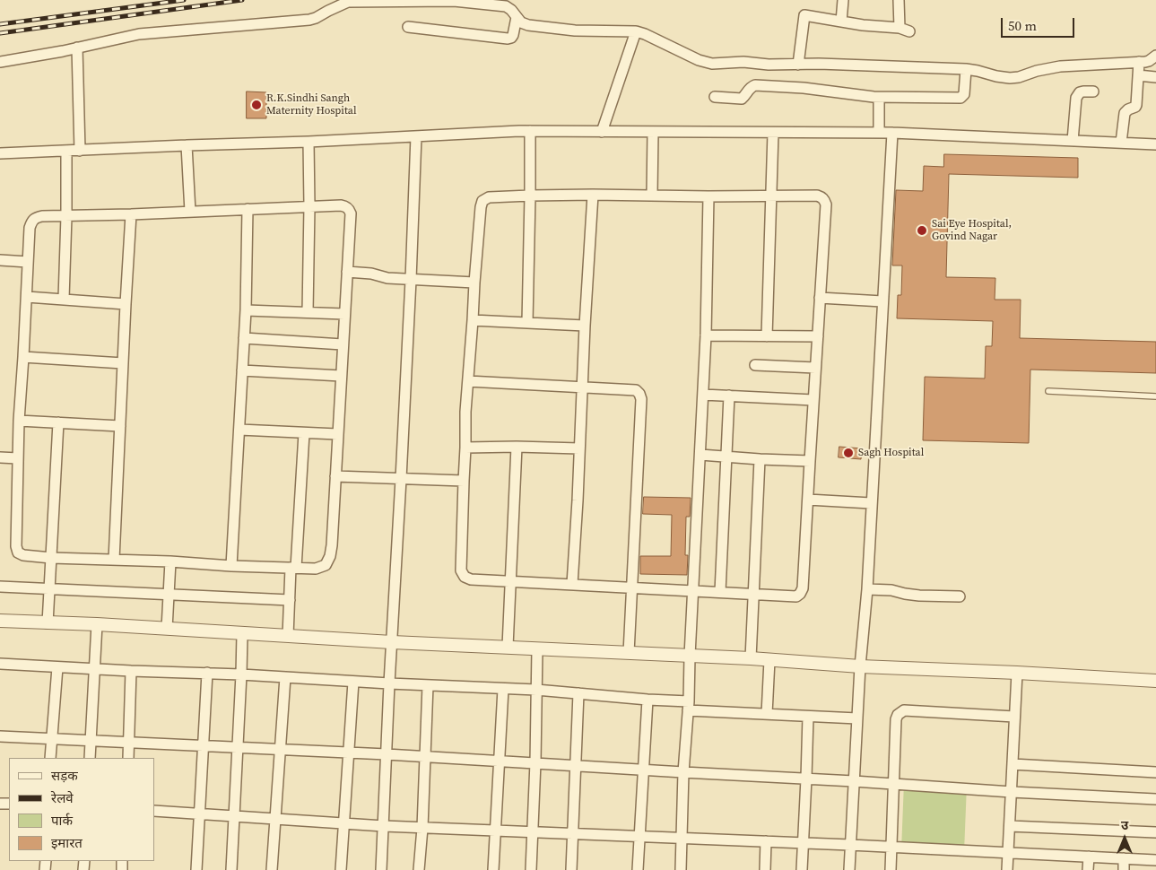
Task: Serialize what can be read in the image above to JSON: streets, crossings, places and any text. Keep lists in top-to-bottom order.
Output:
{
  "places": ["R.K.Sindhi Sangh Maternity Hospital", "Sai Eye Hospital, Govind Nagar", "Sagh Hospital"],
  "legend": [
    "सड़क",
    "रेलवे",
    "पार्क",
    "इमारत"
  ],
  "scale_bar": "50 m",
  "north": "top"
}
